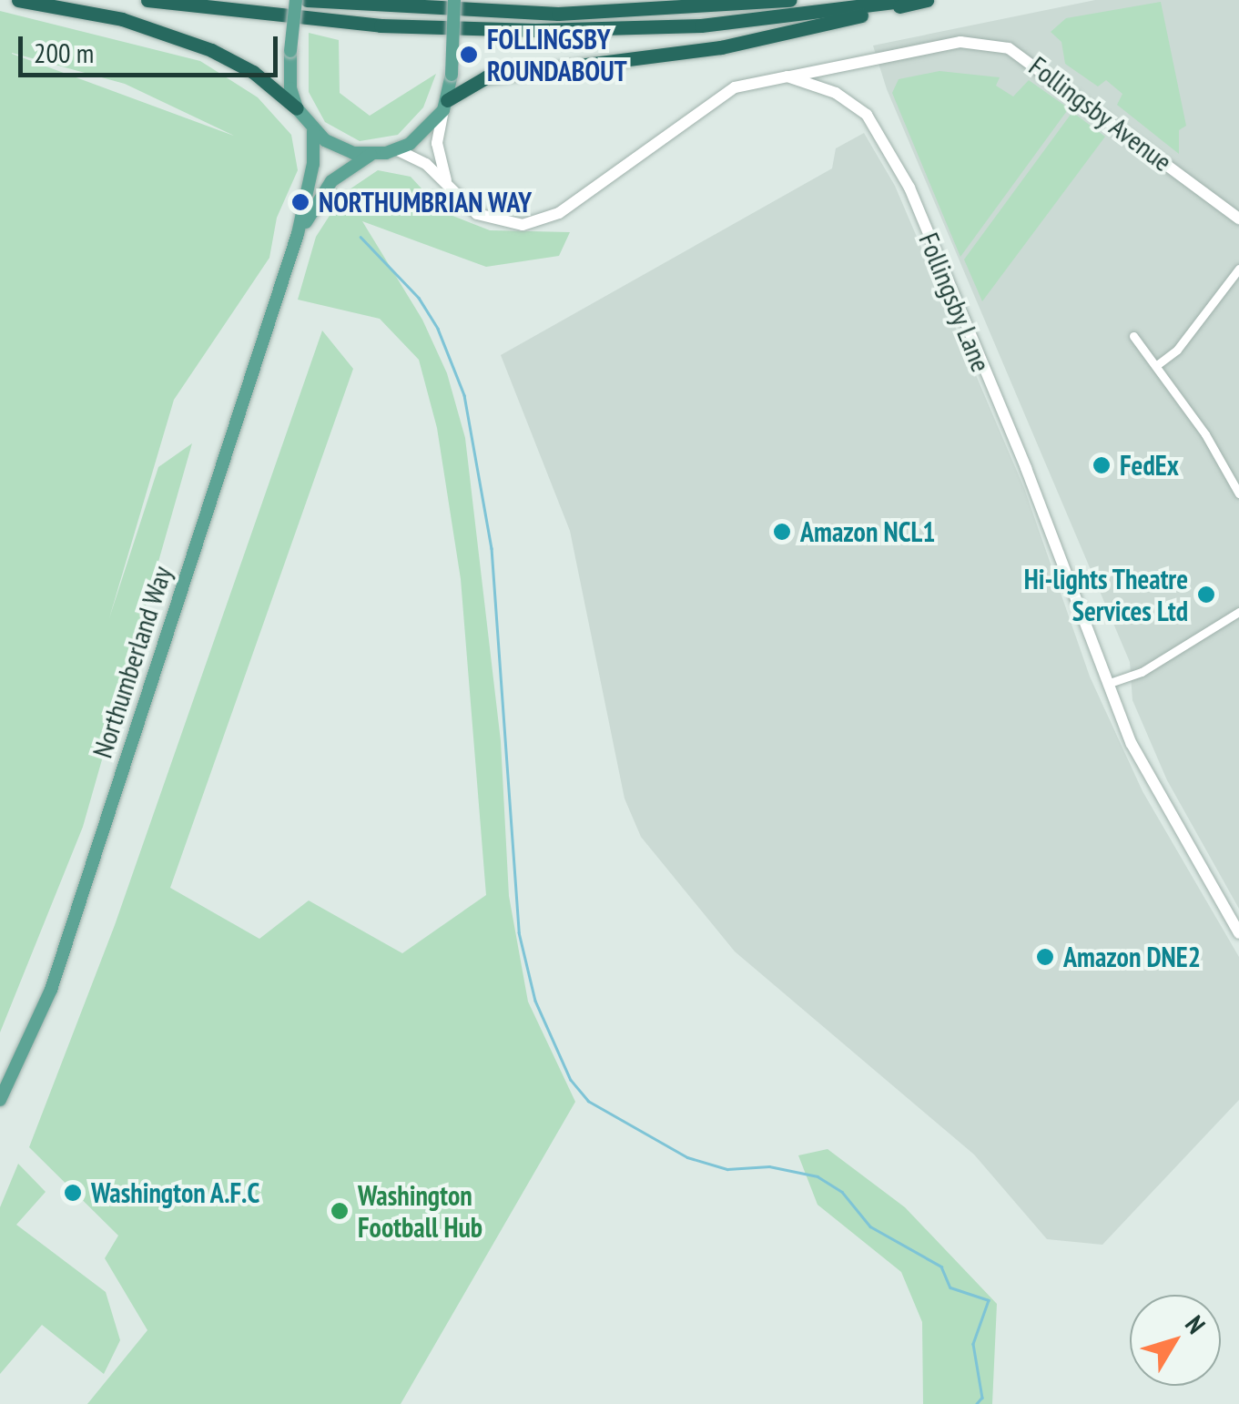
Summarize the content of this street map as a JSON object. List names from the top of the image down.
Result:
{
  "streets": {
    "main road": ["Northumberland Way"],
    "street": ["Follingsby Avenue", "Follingsby Lane"]
  },
  "crossings": [
    ["Follingsby Avenue", "Follingsby Lane"]
  ],
  "places": [
    "FOLLINGSBY ROUNDABOUT",
    "NORTHUMBRIAN WAY",
    "FedEx",
    "Amazon NCL1",
    "Hi-lights Theatre Services Ltd",
    "Amazon DNE2",
    "Washington A.F.C",
    "Washington Football Hub"
  ],
  "scale_bar": "200 m",
  "north": "top right"
}
